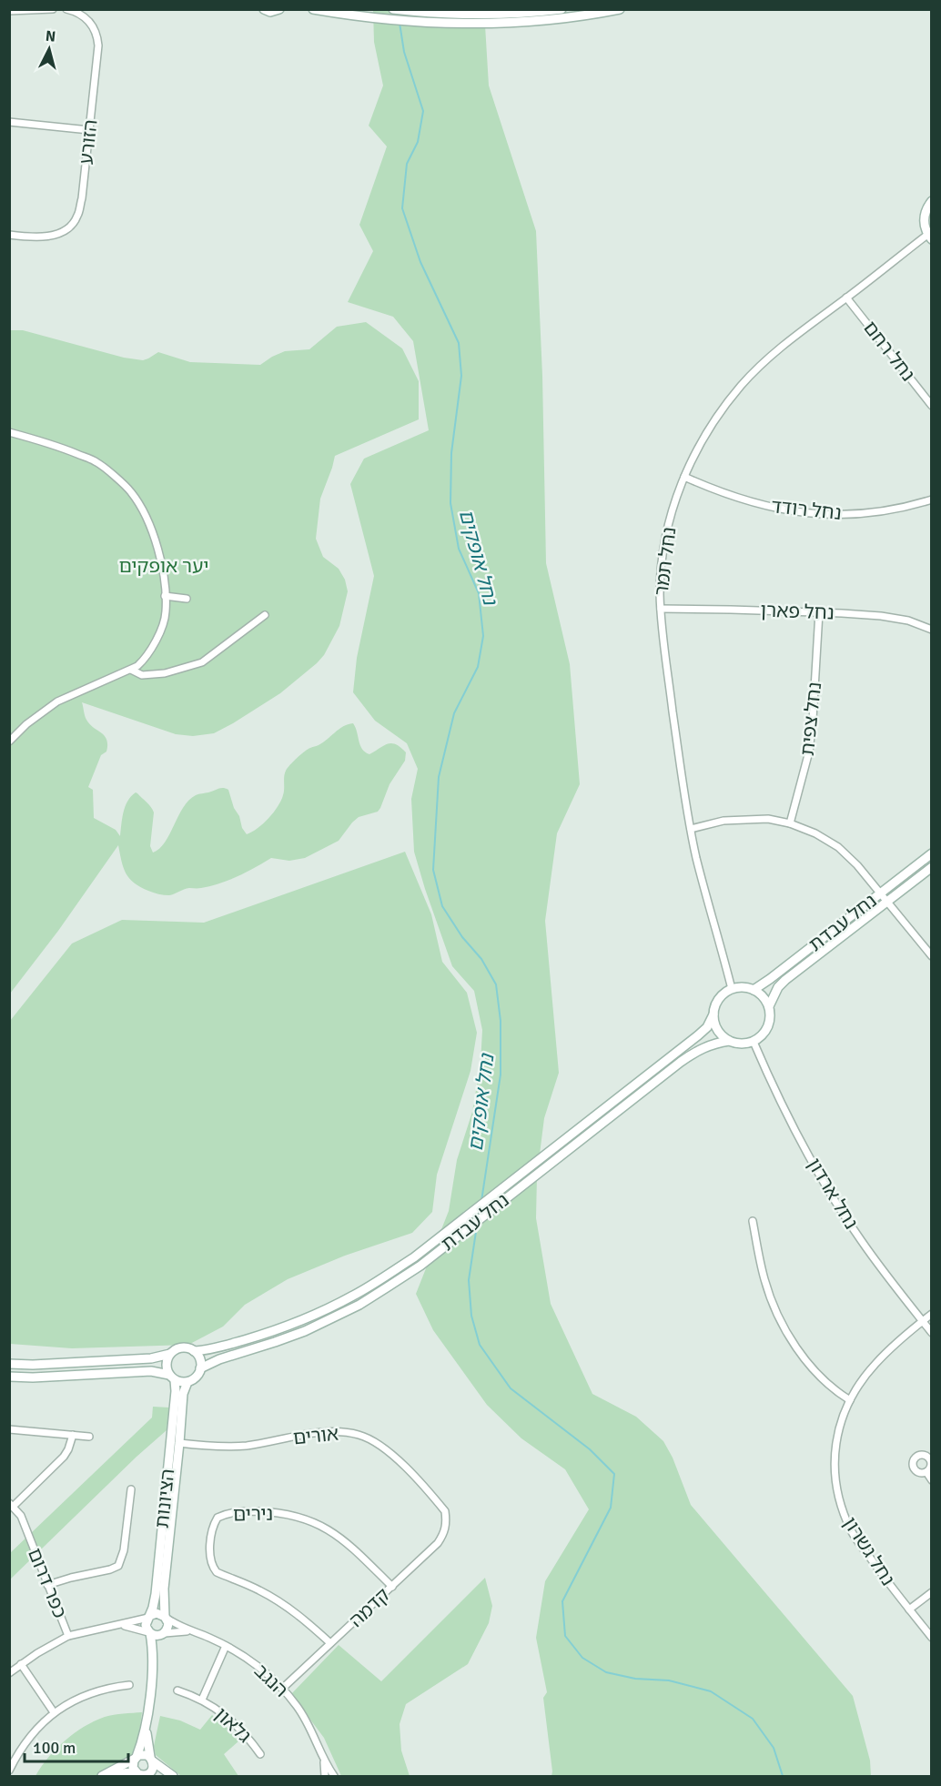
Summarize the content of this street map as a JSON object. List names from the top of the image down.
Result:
{
  "streets": {
    "street": [
      "הזורע",
      "נחל רחם",
      "נחל רודד",
      "נחל תמר",
      "נחל פארן",
      "נחל צפית",
      "נחל עבדת",
      "נחל ארדון",
      "אורים",
      "הציונות",
      "נירים",
      "נחל גשרון",
      "כפר דרום",
      "קדמה",
      "הנגב",
      "גלאון"
    ]
  },
  "crossings": [
    ["נחל רחם", "נחל תמר"],
    ["נחל רודד", "נחל תמר"],
    ["נחל תמר", "נחל פארן"],
    ["נחל תמר", "נחל עבדת"],
    ["נחל תמר", "נחל ארדון"],
    ["נחל פארן", "נחל צפית"],
    ["נחל עבדת", "נחל ארדון"],
    ["נחל עבדת", "הציונות"],
    ["נחל ארדון", "נחל גשרון"],
    ["אורים", "הציונות"],
    ["אורים", "קדמה"],
    ["הציונות", "הנגב"],
    ["נירים", "קדמה"],
    ["קדמה", "הנגב"],
    ["הנגב", "גלאון"]
  ],
  "water": ["נחל אופקים"],
  "parks": ["יער אופקים"],
  "scale_bar": "100 m",
  "north": "top"
}
